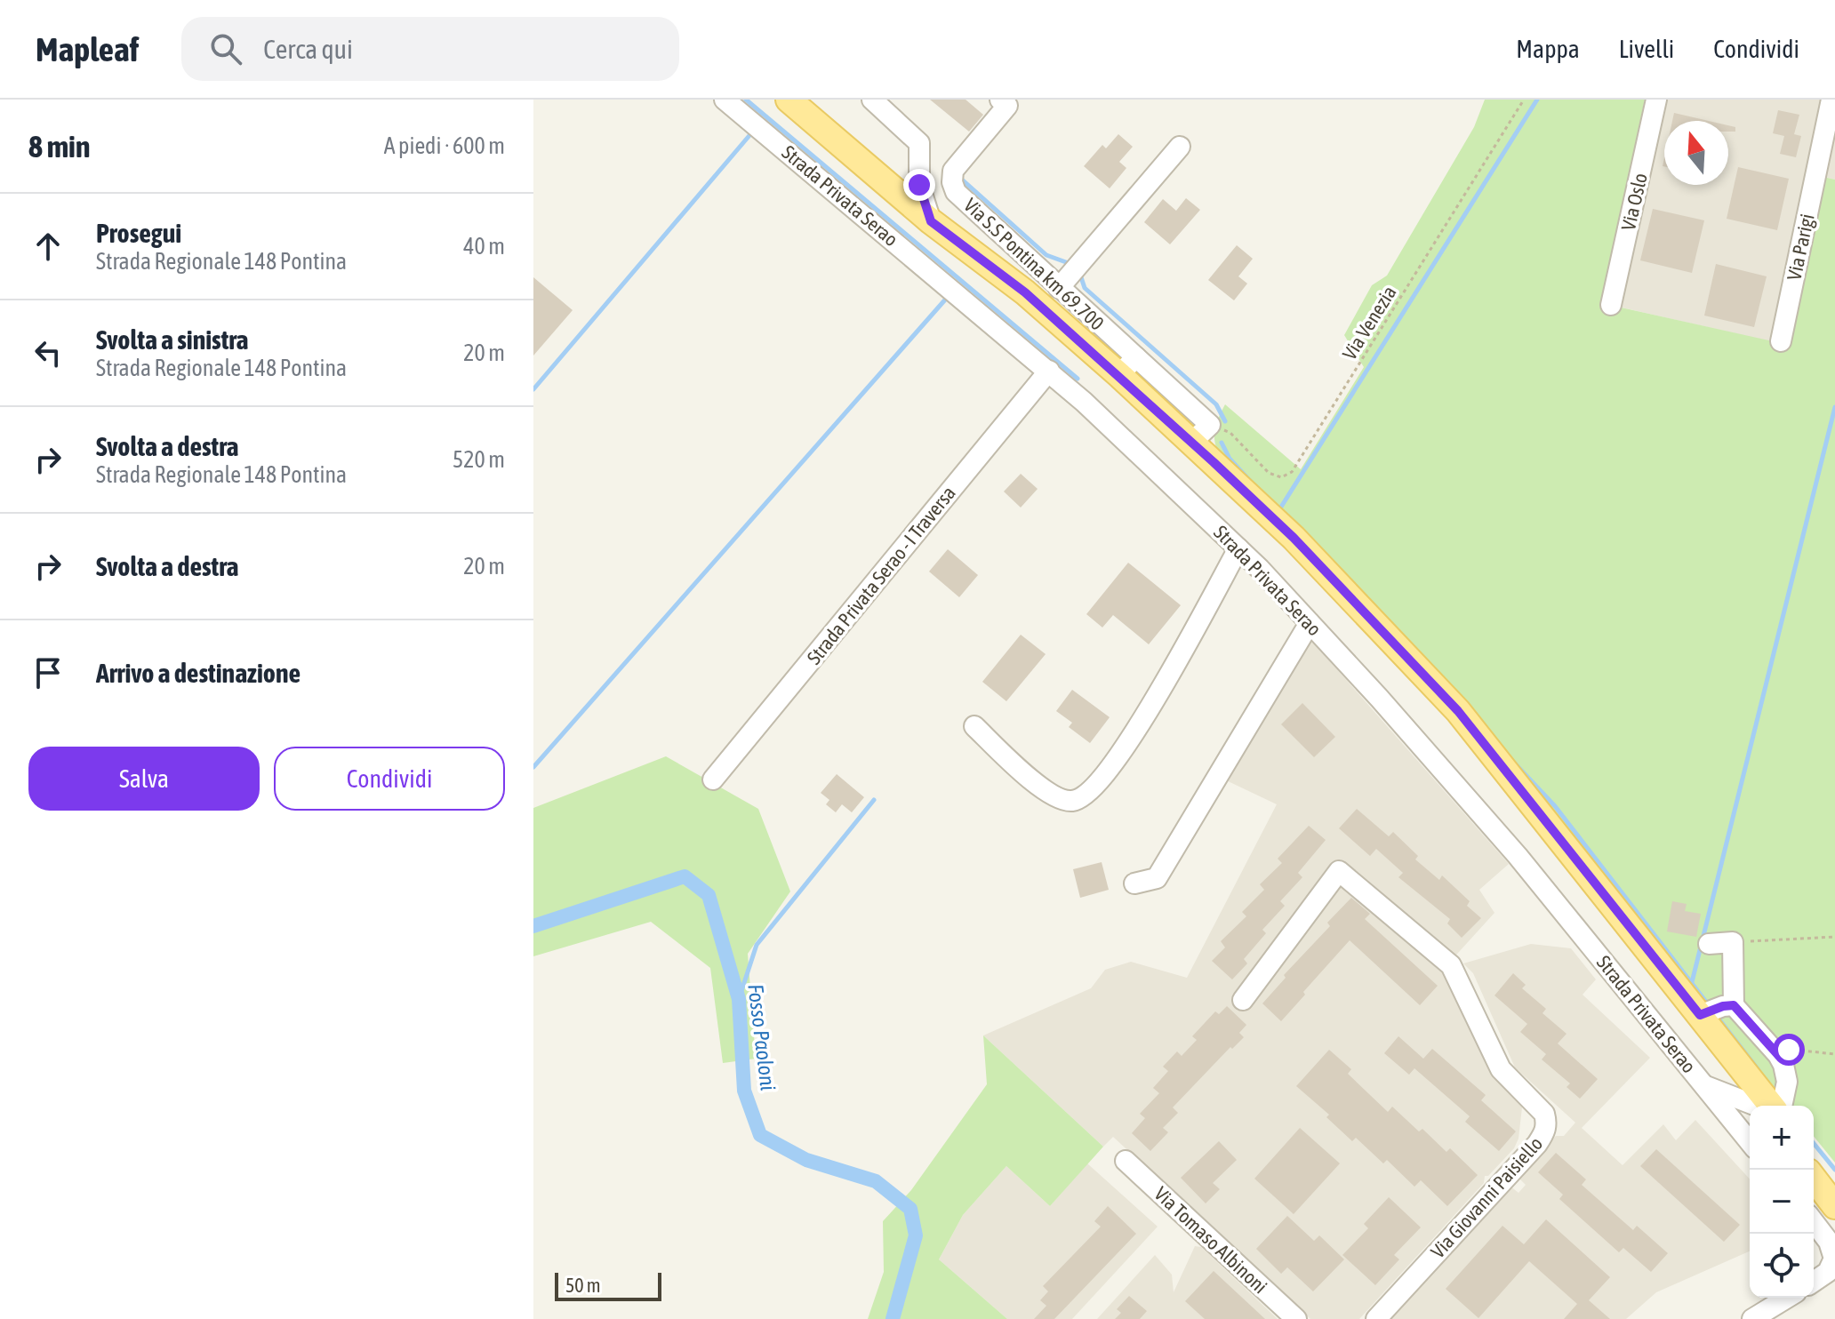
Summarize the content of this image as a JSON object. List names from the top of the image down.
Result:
{
  "streets": {
    "street": [
      "Strada Privata Serao",
      "Via Oslo",
      "Via Parigi",
      "Via S.S Pontina km 69.700",
      "Strada Privata Serao - I Traversa",
      "Via Giovanni Paisiello",
      "Via Tomaso Albinoni"
    ],
    "path": ["Via Venezia"]
  },
  "crossings": [
    ["Strada Privata Serao", "Strada Privata Serao - I Traversa"]
  ],
  "water": ["Fosso Paoloni"],
  "scale_bar": "50 m",
  "north": "top",
  "page": {
    "header": "Mapleaf",
    "search": "Cerca qui",
    "nav": ["Mappa", "Livelli", "Condividi"],
    "heading": ["8 min", "A piedi · 600 m"],
    "list": [
      ["Prosegui", "Strada Regionale 148 Pontina", "40 m"],
      ["Svolta a sinistra", "Strada Regionale 148 Pontina", "20 m"],
      ["Svolta a destra", "Strada Regionale 148 Pontina", "520 m"],
      ["Svolta a destra", "20 m"],
      "Arrivo a destinazione"
    ],
    "buttons": ["Salva", "Condividi"],
    "map_buttons": ["+", "−"],
    "scale": "50 m"
  }
}
